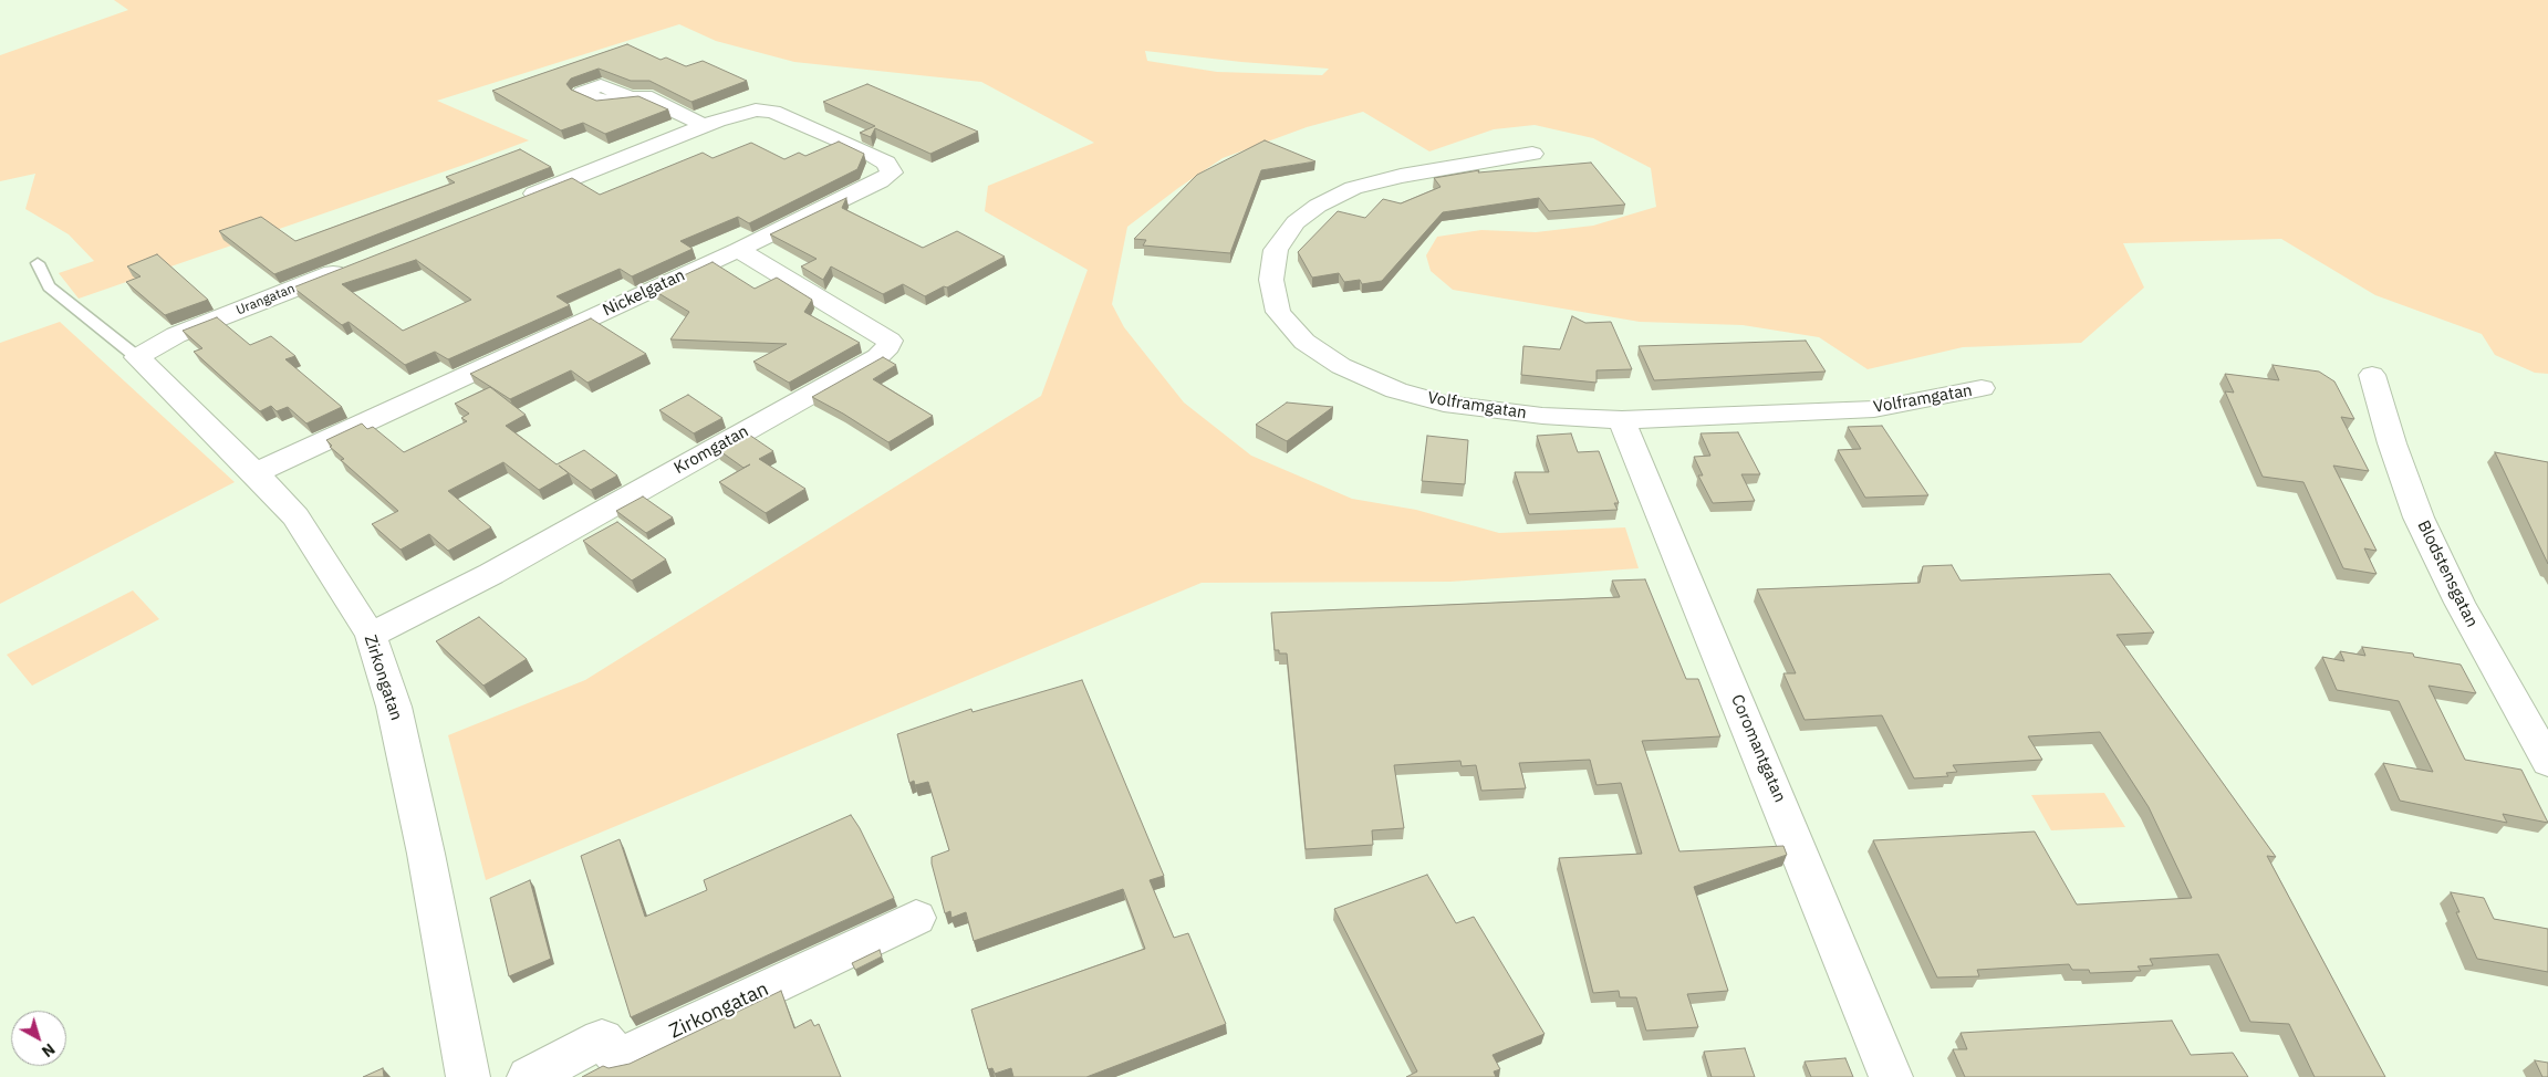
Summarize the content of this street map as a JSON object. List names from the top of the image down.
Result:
{
  "streets": {
    "street": [
      "Nickelgatan",
      "Urangatan",
      "Volframgatan",
      "Kromgatan",
      "Blodstensgatan",
      "Zirkongatan",
      "Coromantgatan"
    ]
  },
  "crossings": [
    ["Nickelgatan", "Kromgatan"],
    ["Nickelgatan", "Zirkongatan"],
    ["Urangatan", "Zirkongatan"],
    ["Volframgatan", "Coromantgatan"],
    ["Kromgatan", "Zirkongatan"]
  ],
  "north": "bottom right"
}
